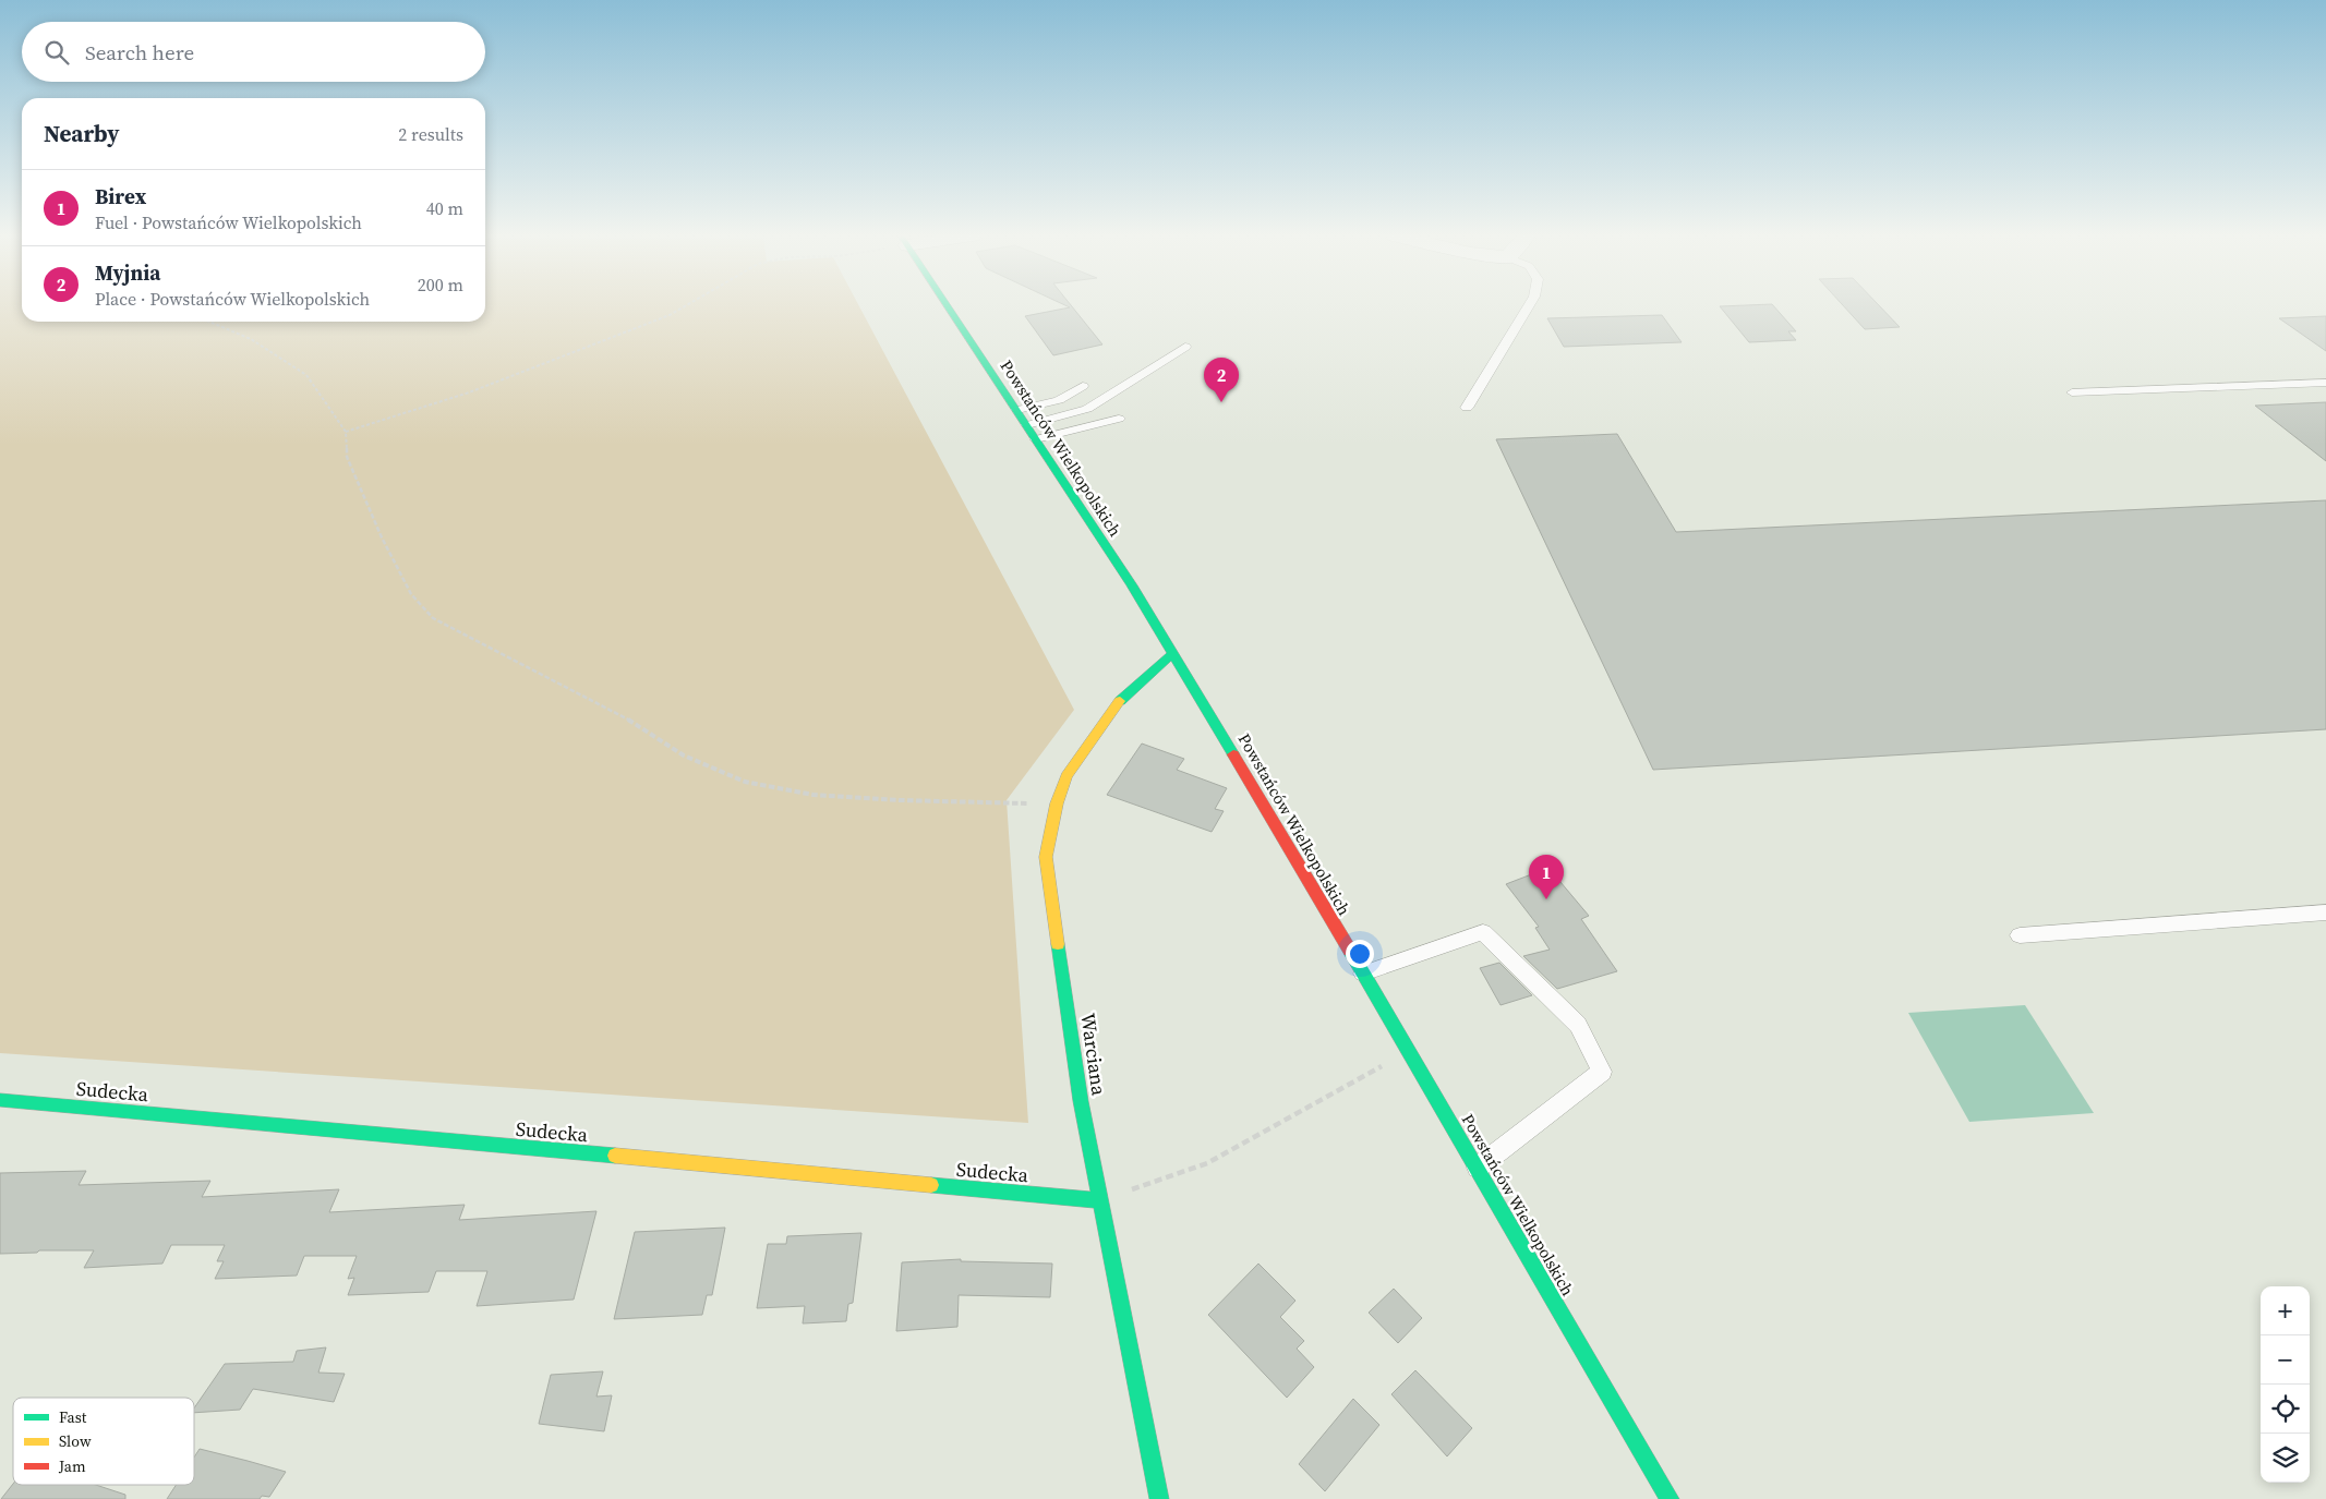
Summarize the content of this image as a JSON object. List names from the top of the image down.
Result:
{
  "streets": {
    "main road": ["Powstańców Wielkopolskich", "Warciana", "Sudecka"]
  },
  "crossings": [
    ["Powstańców Wielkopolskich", "Warciana"],
    ["Warciana", "Sudecka"]
  ],
  "legend": ["Fast", "Slow", "Jam"],
  "page": {
    "search": "Search here",
    "heading": ["Nearby", "2 results"],
    "list": [
      {
        "mark": "1",
        "name": "Birex",
        "note": "Fuel · Powstańców Wielkopolskich",
        "value": "40 m"
      },
      {
        "mark": "2",
        "name": "Myjnia",
        "note": "Place · Powstańców Wielkopolskich",
        "value": "200 m"
      }
    ],
    "pins": ["2", "1"],
    "map_buttons": ["+", "−"]
  }
}
